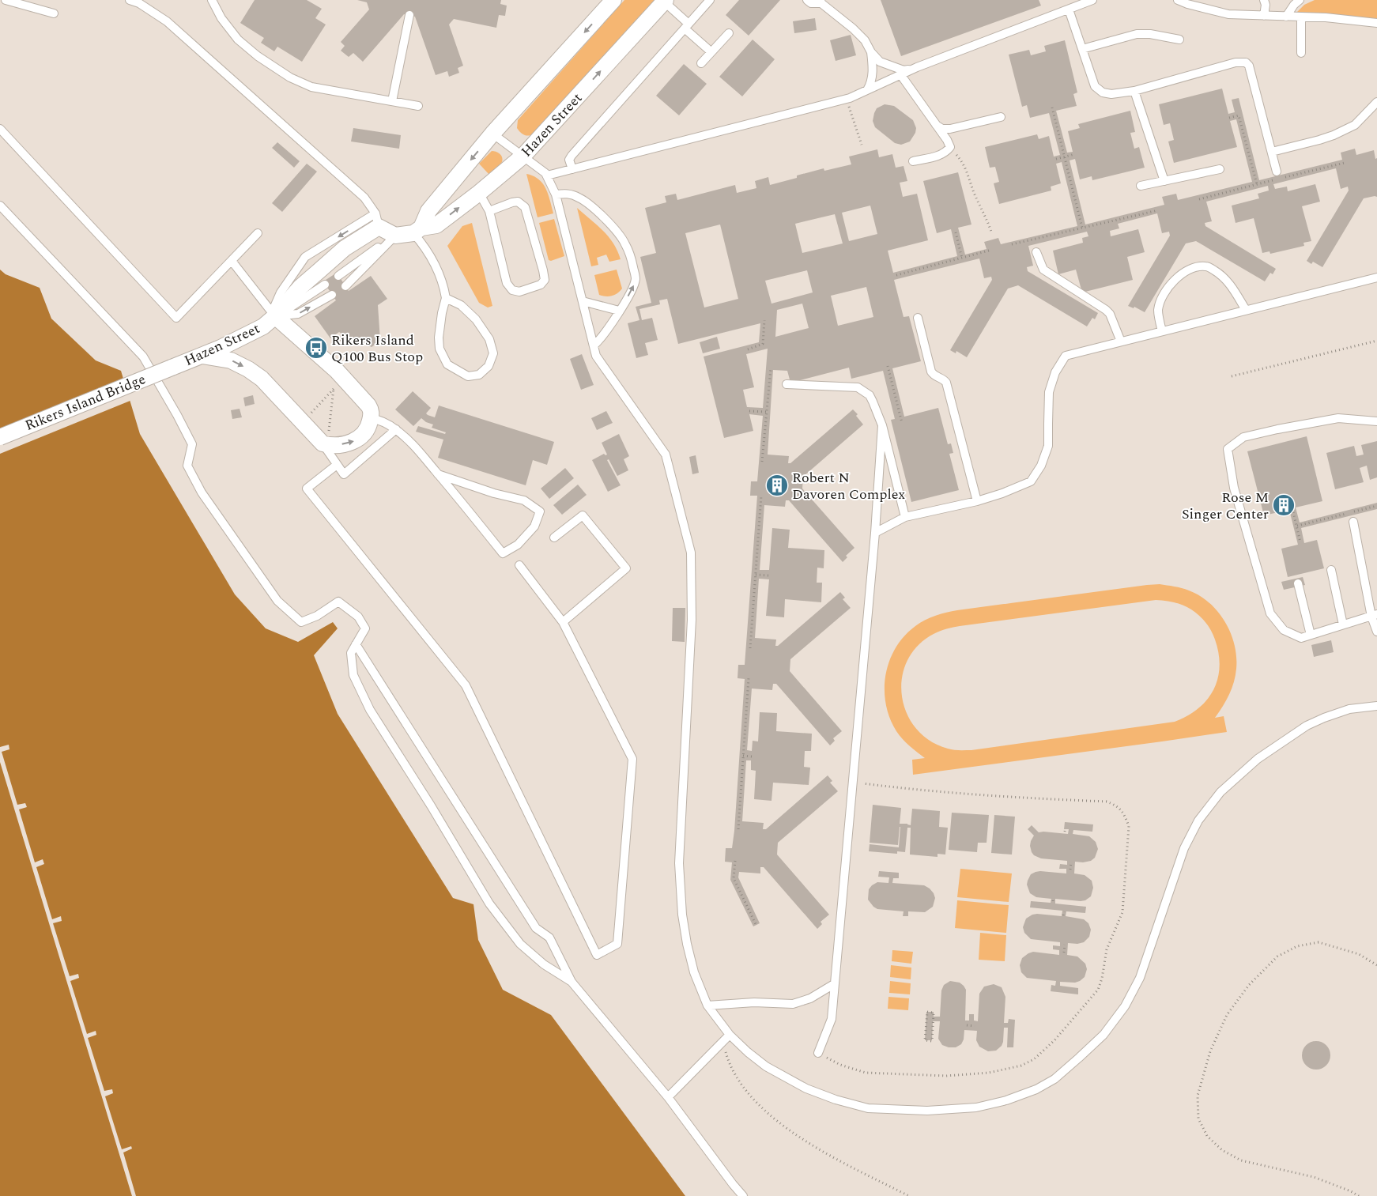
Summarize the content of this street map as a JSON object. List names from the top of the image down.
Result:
{
  "streets": {
    "street": ["Hazen Street", "Rikers Island Bridge"]
  },
  "crossings": [
    ["Hazen Street", "Rikers Island Bridge"]
  ],
  "places": {
    "bus stop": ["Rikers Island Q100 Bus Stop"],
    "building": ["Robert N Davoren Complex", "Rose M Singer Center"]
  }
}
